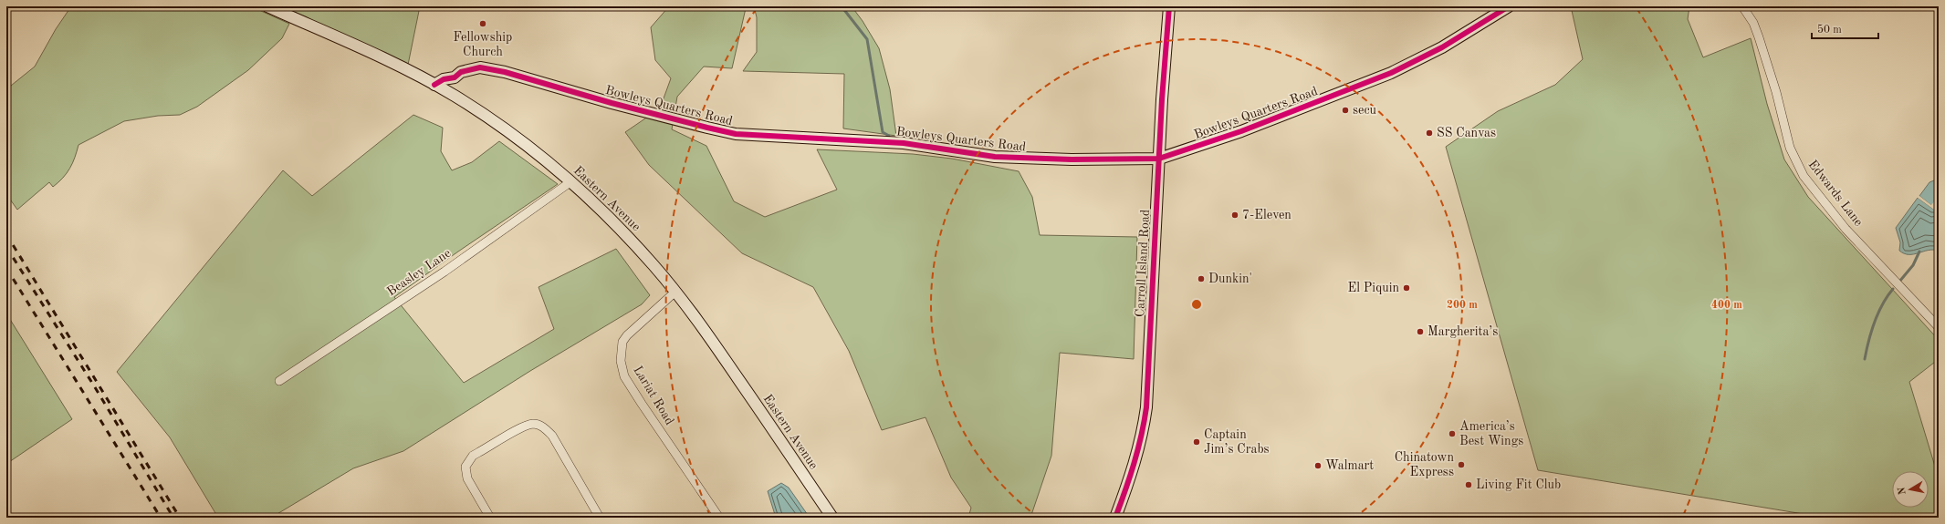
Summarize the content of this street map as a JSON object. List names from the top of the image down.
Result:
{
  "streets": {
    "street": [
      "Bowleys Quarters Road",
      "Edwards Lane",
      "Eastern Avenue",
      "Carroll Island Road",
      "Beasley Lane",
      "Lariat Road"
    ]
  },
  "crossings": [
    ["Bowleys Quarters Road", "Eastern Avenue"],
    ["Bowleys Quarters Road", "Carroll Island Road"],
    ["Eastern Avenue", "Beasley Lane"],
    ["Eastern Avenue", "Lariat Road"]
  ],
  "places": [
    "Fellowship Church",
    "secu",
    "SS Canvas",
    "7-Eleven",
    "Dunkin'",
    "El Piquin",
    "Margherita’s",
    "America’s Best Wings",
    "Captain Jim’s Crabs",
    "Chinatown Express",
    "Walmart",
    "Living Fit Club"
  ],
  "scale_bar": "50 m",
  "north": "left",
  "rings": ["200 m", "400 m"]
}
